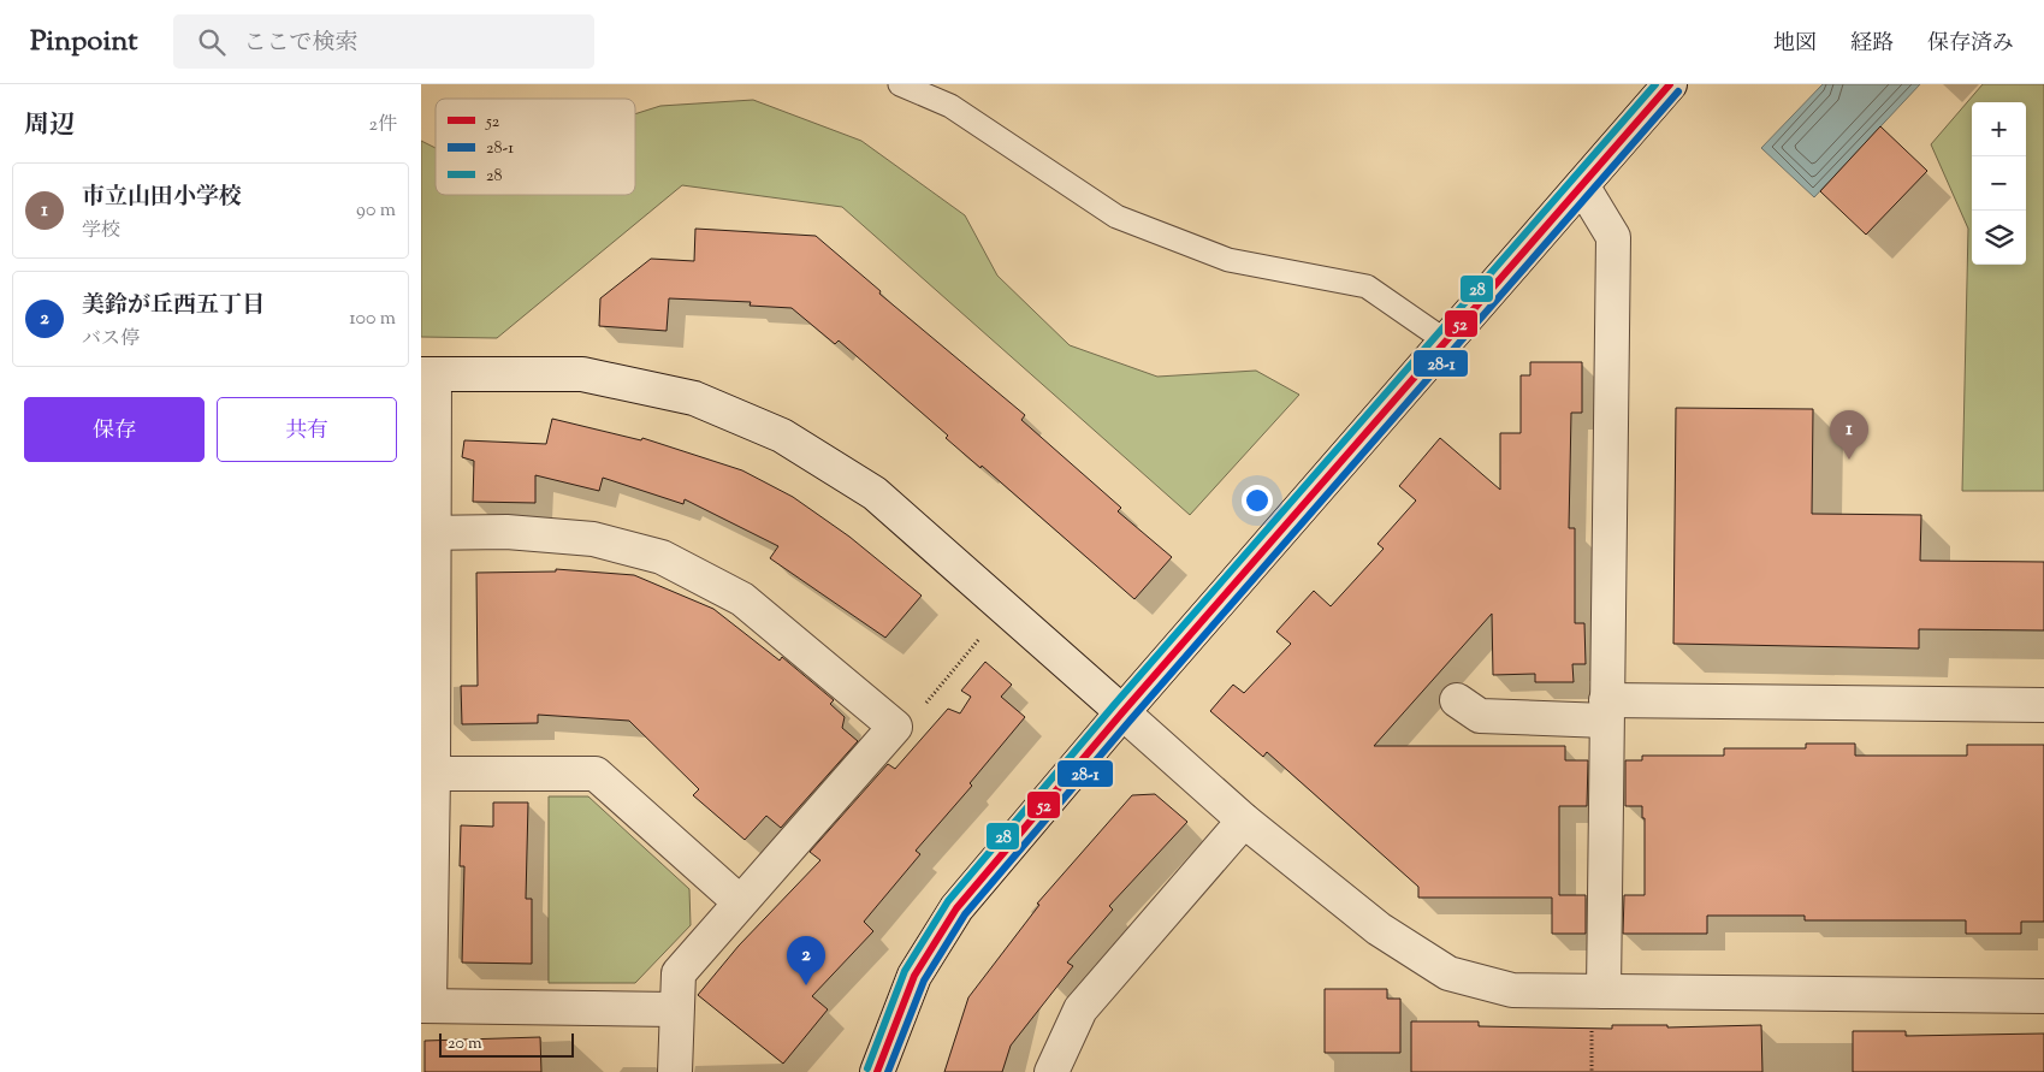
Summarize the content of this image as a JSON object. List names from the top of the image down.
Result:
{
  "lines": ["transit line 52", "transit line 28", "transit line 28-1"],
  "legend": ["52", "28-1", "28"],
  "scale_bar": "20 m",
  "page": {
    "header": "Pinpoint",
    "search": "ここで検索",
    "nav": ["地図", "経路", "保存済み"],
    "heading": ["周辺", "2件"],
    "map_buttons": ["+", "−"],
    "list": [
      {
        "mark": "1",
        "name": "市立山田小学校",
        "note": "学校",
        "value": "90 m"
      },
      {
        "mark": "2",
        "name": "美鈴が丘西五丁目",
        "note": "バス停",
        "value": "100 m"
      }
    ],
    "buttons": ["保存", "共有"],
    "pins": ["1", "2"],
    "scale": "20 m"
  }
}
